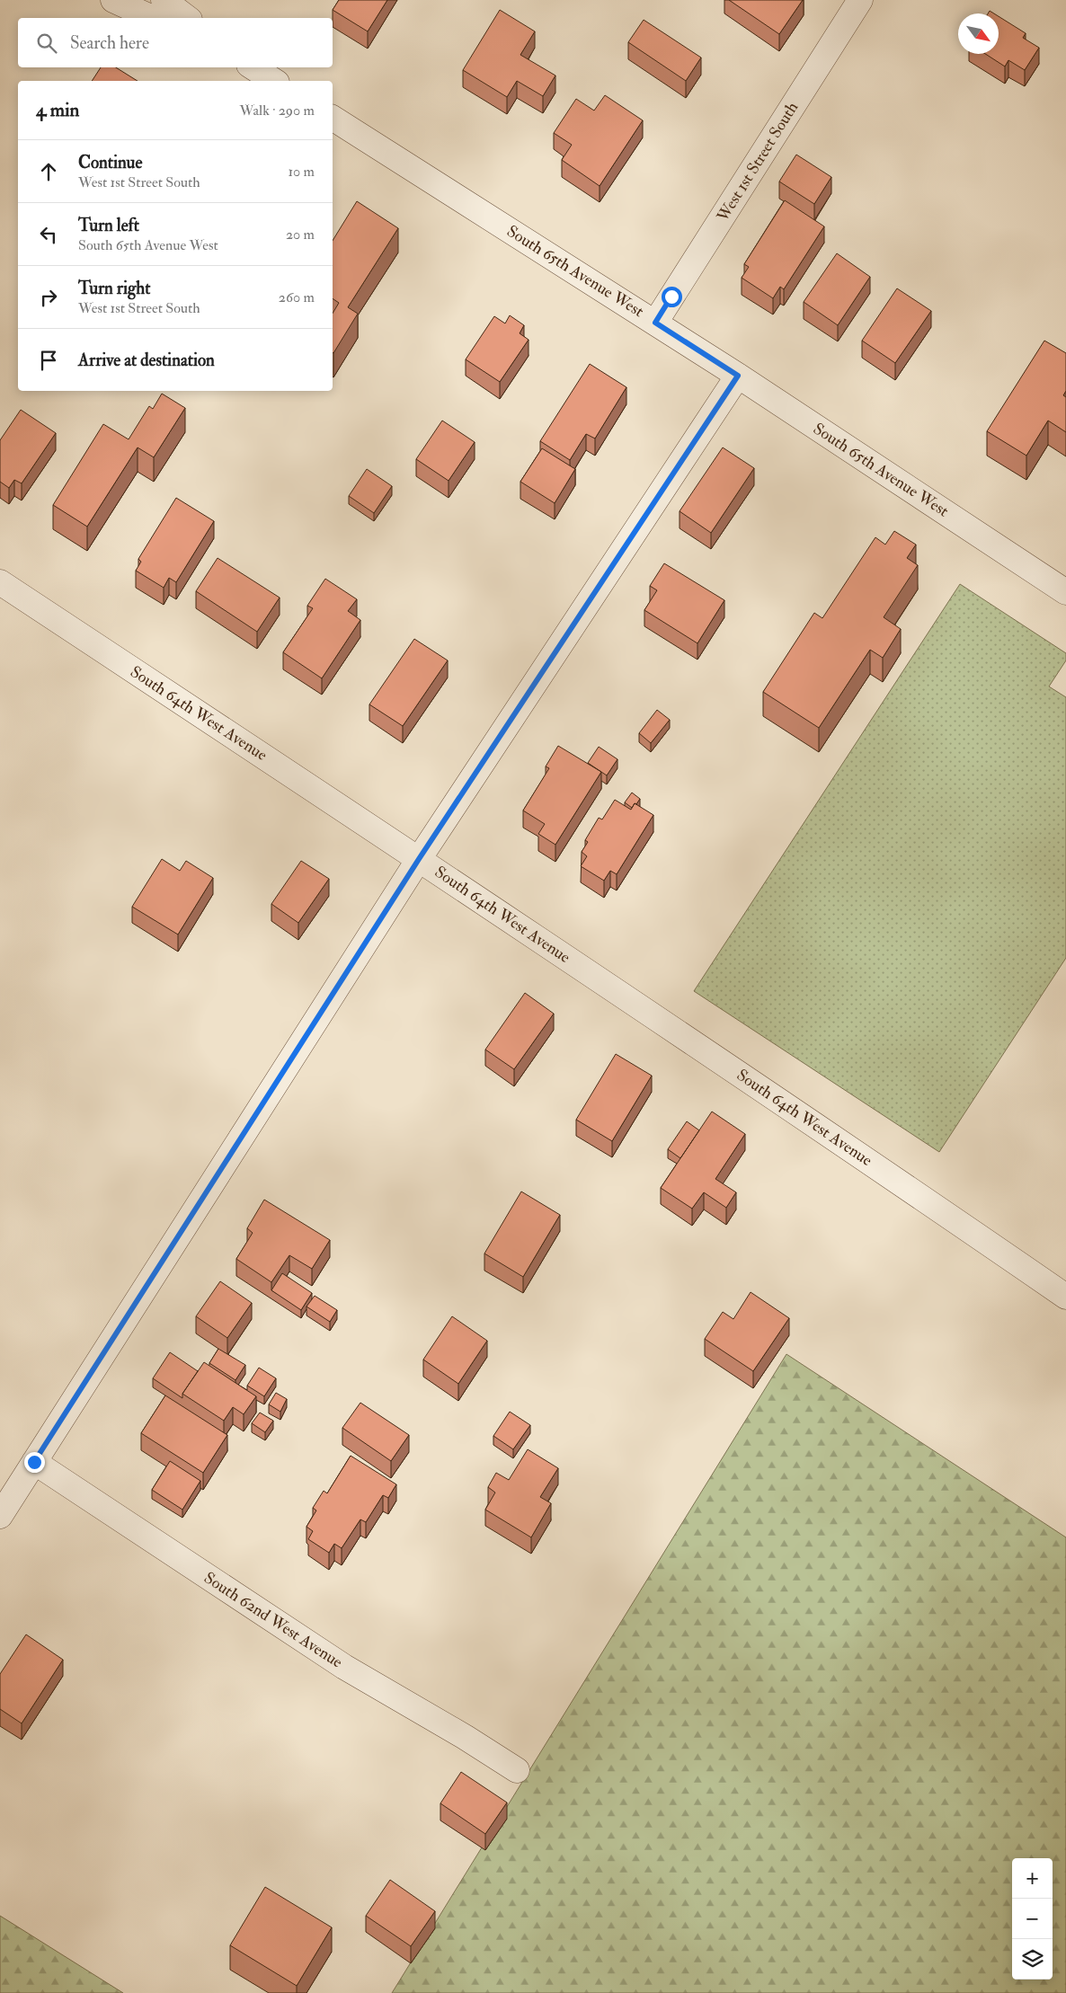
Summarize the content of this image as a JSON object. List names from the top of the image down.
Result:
{
  "streets": {
    "street": [
      "West 1st Street South",
      "South 65th Avenue West",
      "South 64th West Avenue",
      "South 62nd West Avenue"
    ]
  },
  "crossings": [
    ["West 1st Street South", "South 65th Avenue West"]
  ],
  "north": "bottom right",
  "page": {
    "search": "Search here",
    "heading": ["4 min", "Walk · 290 m"],
    "list": [
      ["Continue", "West 1st Street South", "10 m"],
      ["Turn left", "South 65th Avenue West", "20 m"],
      ["Turn right", "West 1st Street South", "260 m"],
      "Arrive at destination"
    ],
    "map_buttons": ["+", "−"]
  }
}
